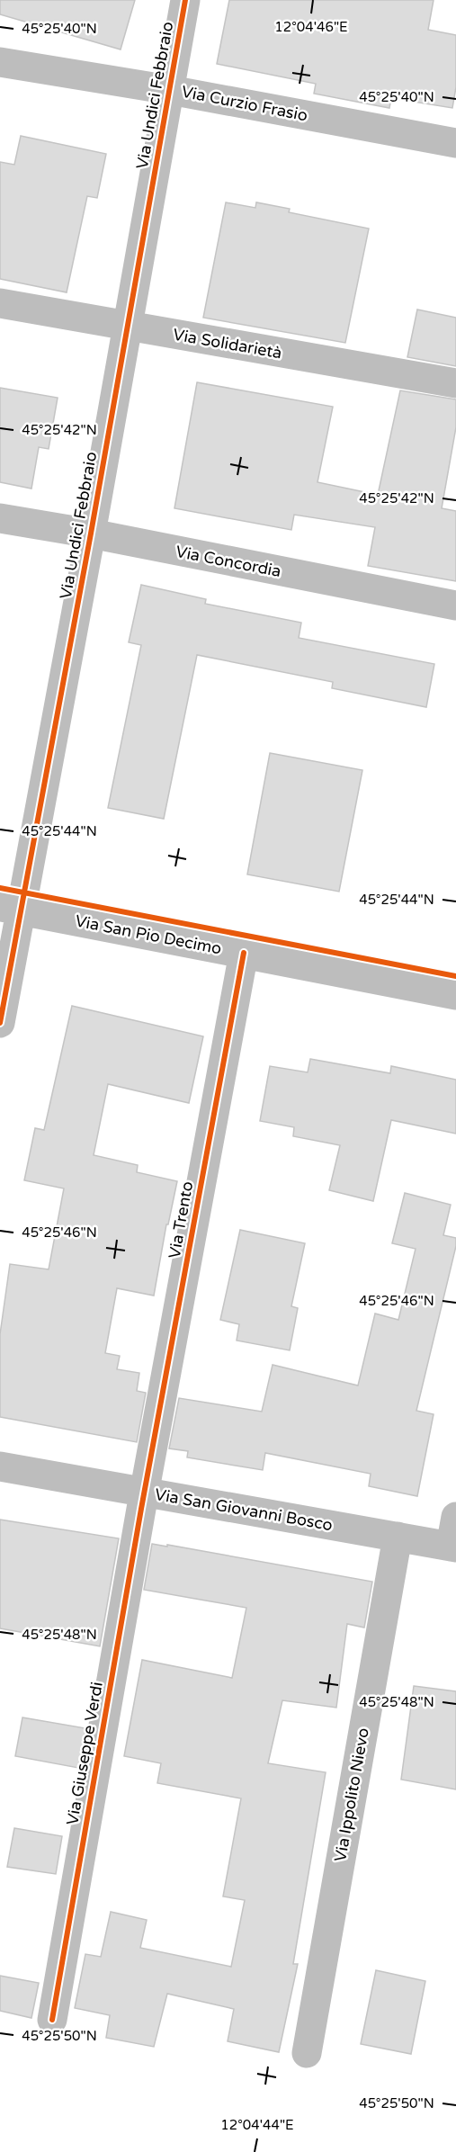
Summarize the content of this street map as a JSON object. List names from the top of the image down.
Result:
{
  "streets": {
    "street": [
      "Via Undici Febbraio",
      "Via Curzio Frasio",
      "Via Solidarietà",
      "Via Concordia",
      "Via San Pio Decimo",
      "Via Trento",
      "Via San Giovanni Bosco",
      "Via Giuseppe Verdi",
      "Via Ippolito Nievo"
    ]
  },
  "crossings": [
    ["Via Undici Febbraio", "Via Curzio Frasio"],
    ["Via Undici Febbraio", "Via Solidarietà"],
    ["Via Undici Febbraio", "Via Concordia"],
    ["Via Undici Febbraio", "Via San Pio Decimo"],
    ["Via San Pio Decimo", "Via Trento"],
    ["Via Trento", "Via San Giovanni Bosco"],
    ["Via Trento", "Via Giuseppe Verdi"],
    ["Via San Giovanni Bosco", "Via Giuseppe Verdi"],
    ["Via San Giovanni Bosco", "Via Ippolito Nievo"]
  ],
  "coordinates": [
    "12°04'46\"E",
    "45°25'40\"N",
    "45°25'42\"N",
    "45°25'44\"N",
    "45°25'46\"N",
    "45°25'48\"N",
    "45°25'50\"N",
    "12°04'44\"E"
  ]
}
